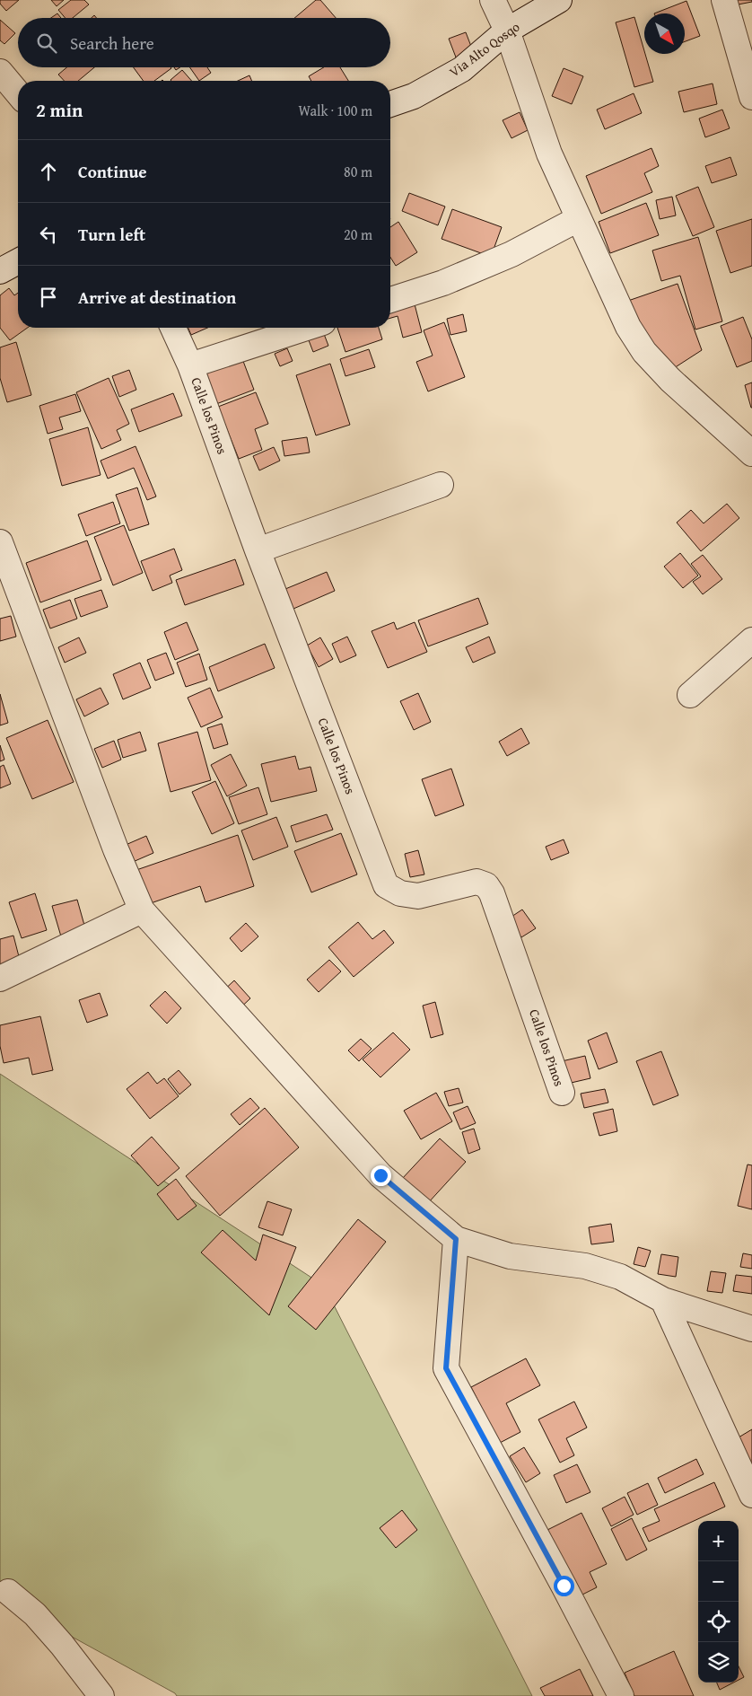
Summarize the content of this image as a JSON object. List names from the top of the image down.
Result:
{
  "streets": {
    "street": ["Via Alto Qosqo", "Calle los Pinos"]
  },
  "north": "bottom right",
  "page": {
    "search": "Search here",
    "heading": ["2 min", "Walk · 100 m"],
    "list": [
      ["Continue", "80 m"],
      ["Turn left", "20 m"],
      "Arrive at destination"
    ],
    "map_buttons": ["+", "−"]
  }
}
